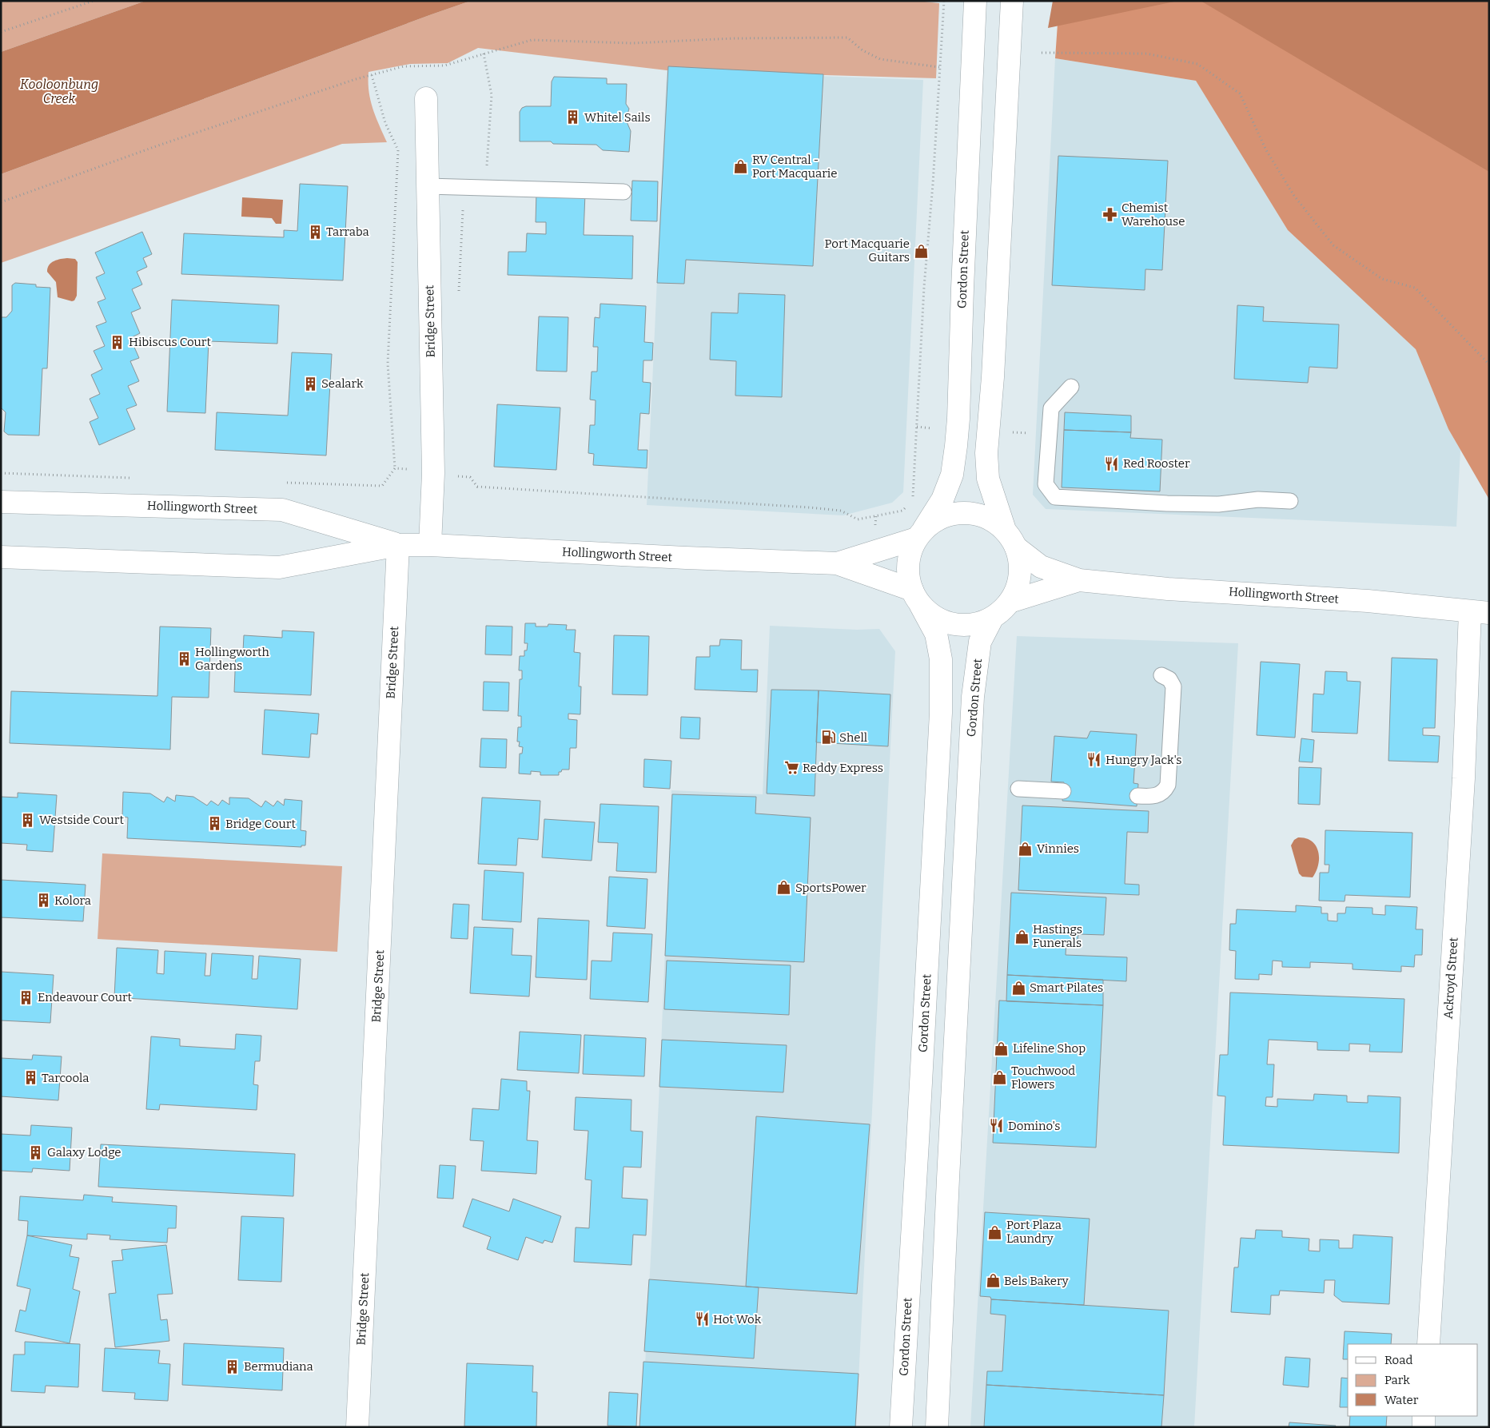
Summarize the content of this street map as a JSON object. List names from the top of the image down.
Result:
{
  "streets": {
    "street": [
      "Gordon Street",
      "Bridge Street",
      "Hollingworth Street",
      "Ackroyd Street"
    ]
  },
  "crossings": [
    ["Gordon Street", "Hollingworth Street"],
    ["Bridge Street", "Hollingworth Street"],
    ["Hollingworth Street", "Ackroyd Street"]
  ],
  "water": ["Kooloonbung Creek"],
  "places": {
    "building": [
      "Whitel Sails",
      "Tarraba",
      "Hibiscus Court",
      "Sealark",
      "Hollingworth Gardens",
      "Westside Court",
      "Bridge Court",
      "Kolora",
      "Endeavour Court",
      "Tarcoola",
      "Galaxy Lodge",
      "Bermudiana"
    ],
    "shop": [
      "RV Central - Port Macquarie",
      "Port Macquarie Guitars",
      "Vinnies",
      "SportsPower",
      "Hastings Funerals",
      "Smart Pilates",
      "Lifeline Shop",
      "Touchwood Flowers",
      "Port Plaza Laundry",
      "Bels Bakery"
    ],
    "pharmacy": ["Chemist Warehouse"],
    "restaurant": [
      "Red Rooster",
      "Hungry Jack's",
      "Domino's",
      "Hot Wok"
    ],
    "fuel station": ["Shell"],
    "supermarket": ["Reddy Express"]
  },
  "legend": ["Road", "Park", "Water"]
}
